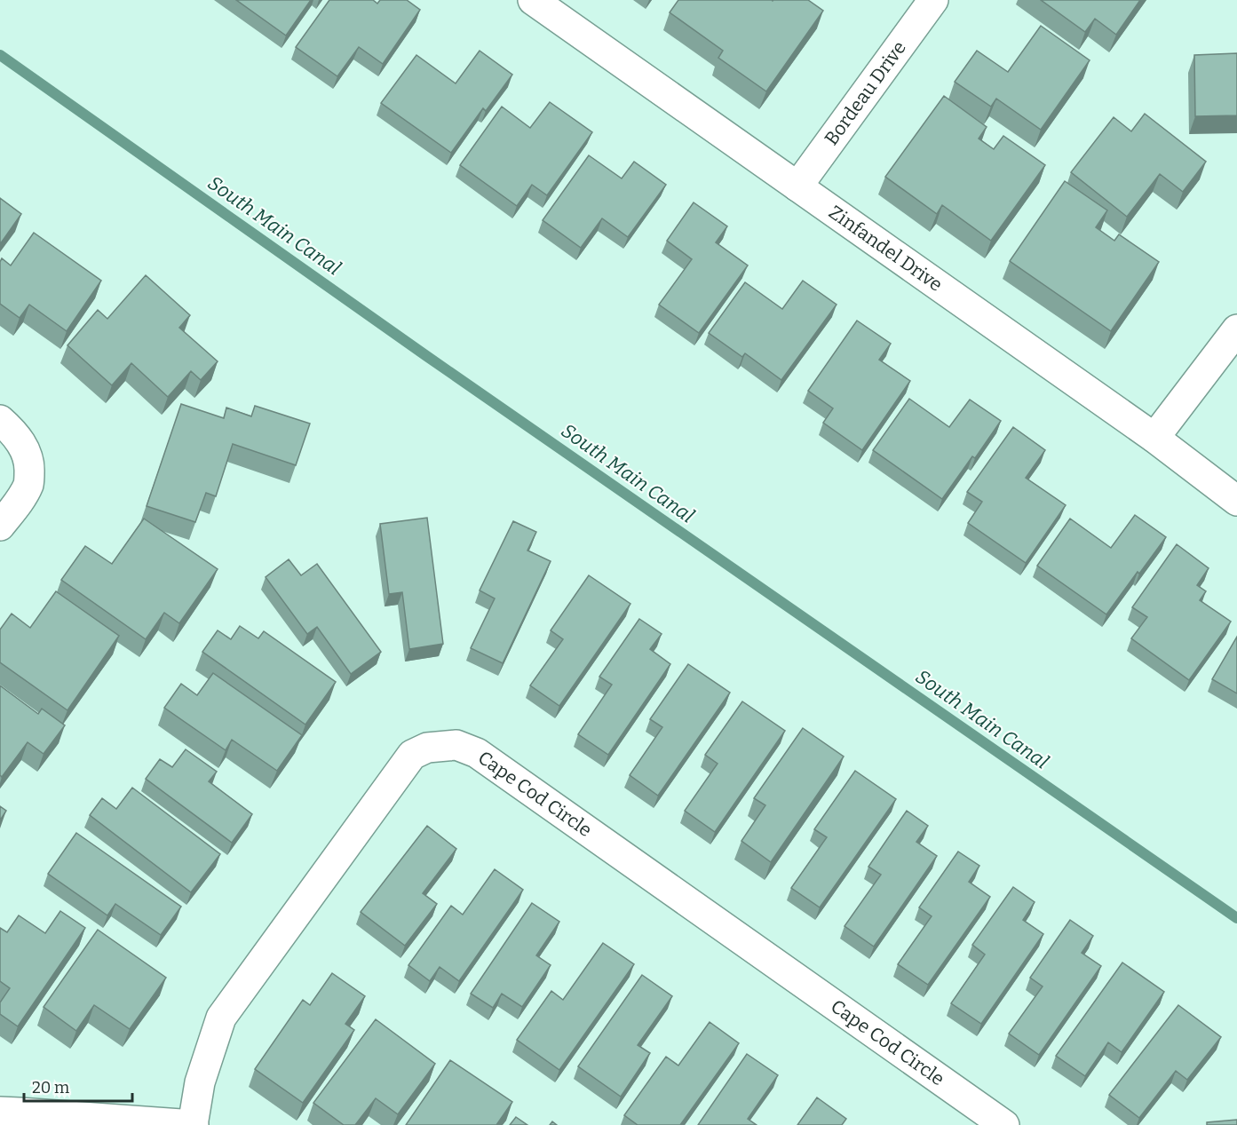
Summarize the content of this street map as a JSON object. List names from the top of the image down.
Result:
{
  "streets": {
    "street": ["Bordeau Drive", "Zinfandel Drive", "Cape Cod Circle"]
  },
  "crossings": [
    ["Bordeau Drive", "Zinfandel Drive"]
  ],
  "water": ["South Main Canal"],
  "scale_bar": "20 m"
}
